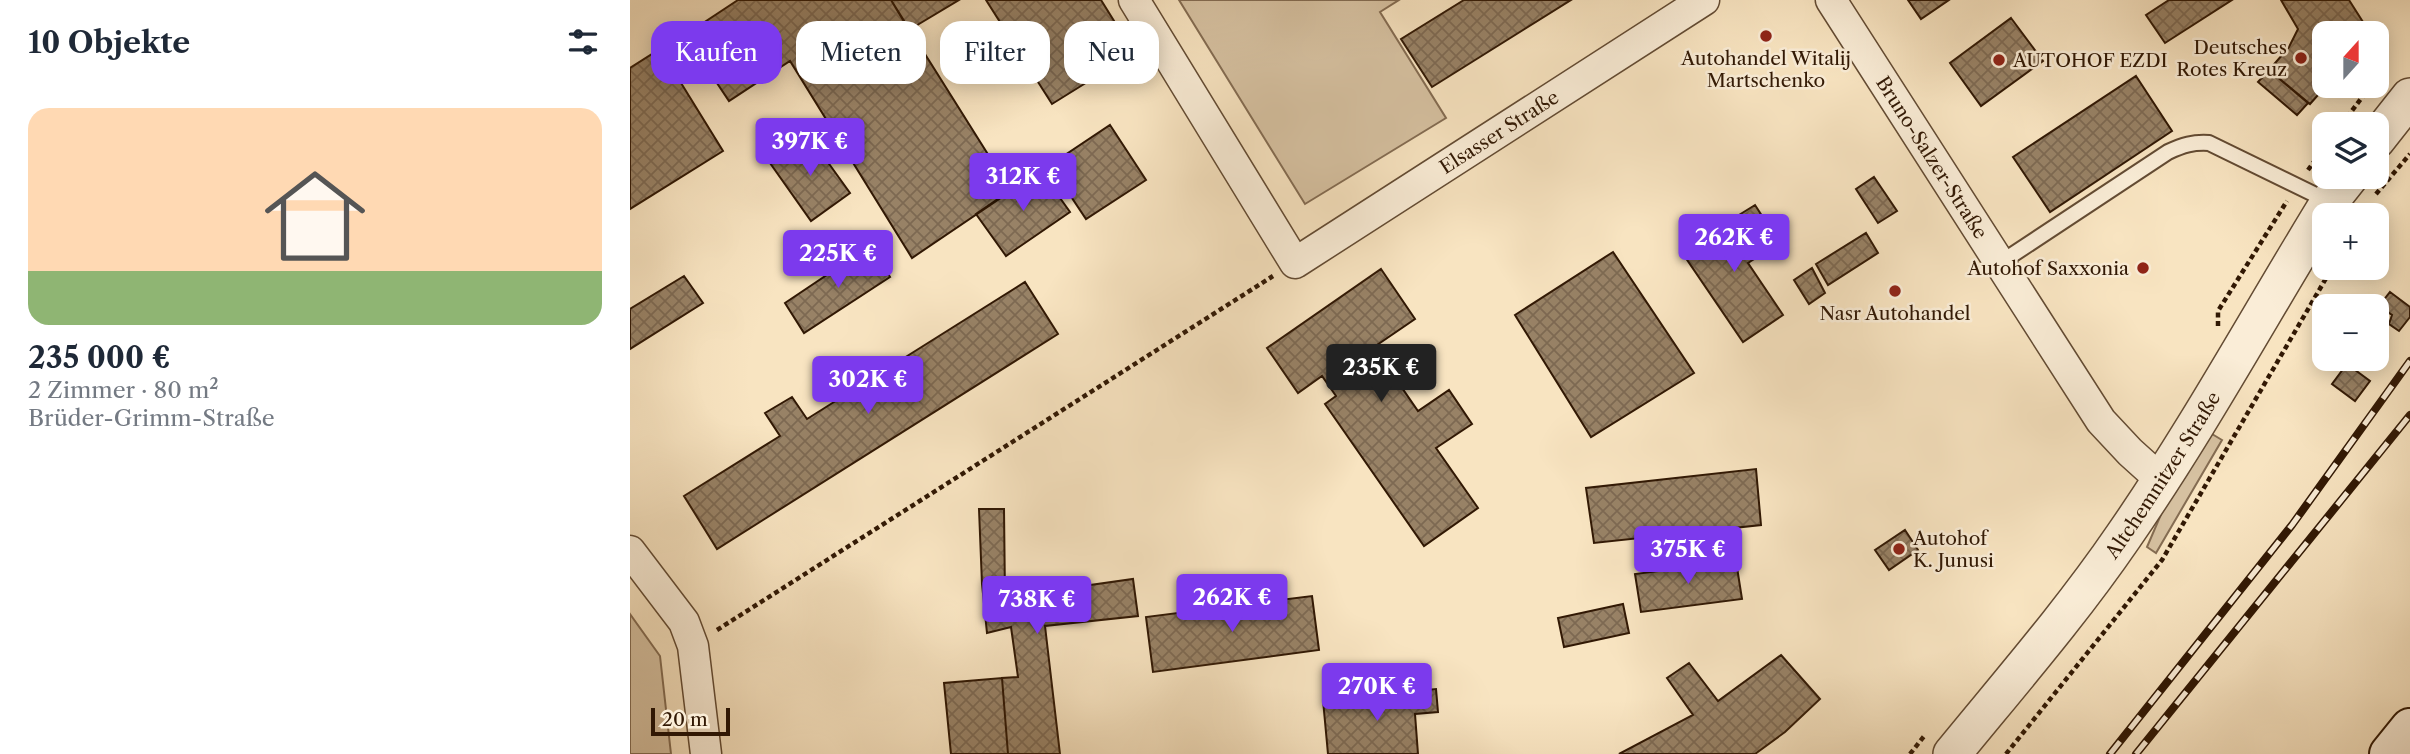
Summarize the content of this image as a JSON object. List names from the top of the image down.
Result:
{
  "streets": {
    "street": ["Elsasser Straße", "Bruno-Salzer-Straße", "Altchemnitzer Straße"]
  },
  "crossings": [
    ["Bruno-Salzer-Straße", "Altchemnitzer Straße"]
  ],
  "places": [
    "Autohandel Witalij Martschenko",
    "Deutsches Rotes Kreuz",
    "AUTOHOF EZDI",
    "Autohof Saxxonia",
    "Nasr Autohandel",
    "Autohof K. Junusi"
  ],
  "scale_bar": "20 m",
  "north": "top",
  "page": {
    "heading": "10 Objekte",
    "map_buttons": ["+", "−"],
    "chip": [
      "Kaufen",
      "Mieten",
      "Filter",
      "Neu"
    ],
    "list": [
      {
        "name": "235 000 €",
        "note": "2 Zimmer · 80 m² · Brüder-Grimm-Straße"
      }
    ],
    "price": [
      "397K €",
      "312K €",
      "262K €",
      "225K €",
      "235K €",
      "302K €",
      "375K €",
      "262K €",
      "738K €",
      "270K €"
    ],
    "scale": "20 m"
  }
}
